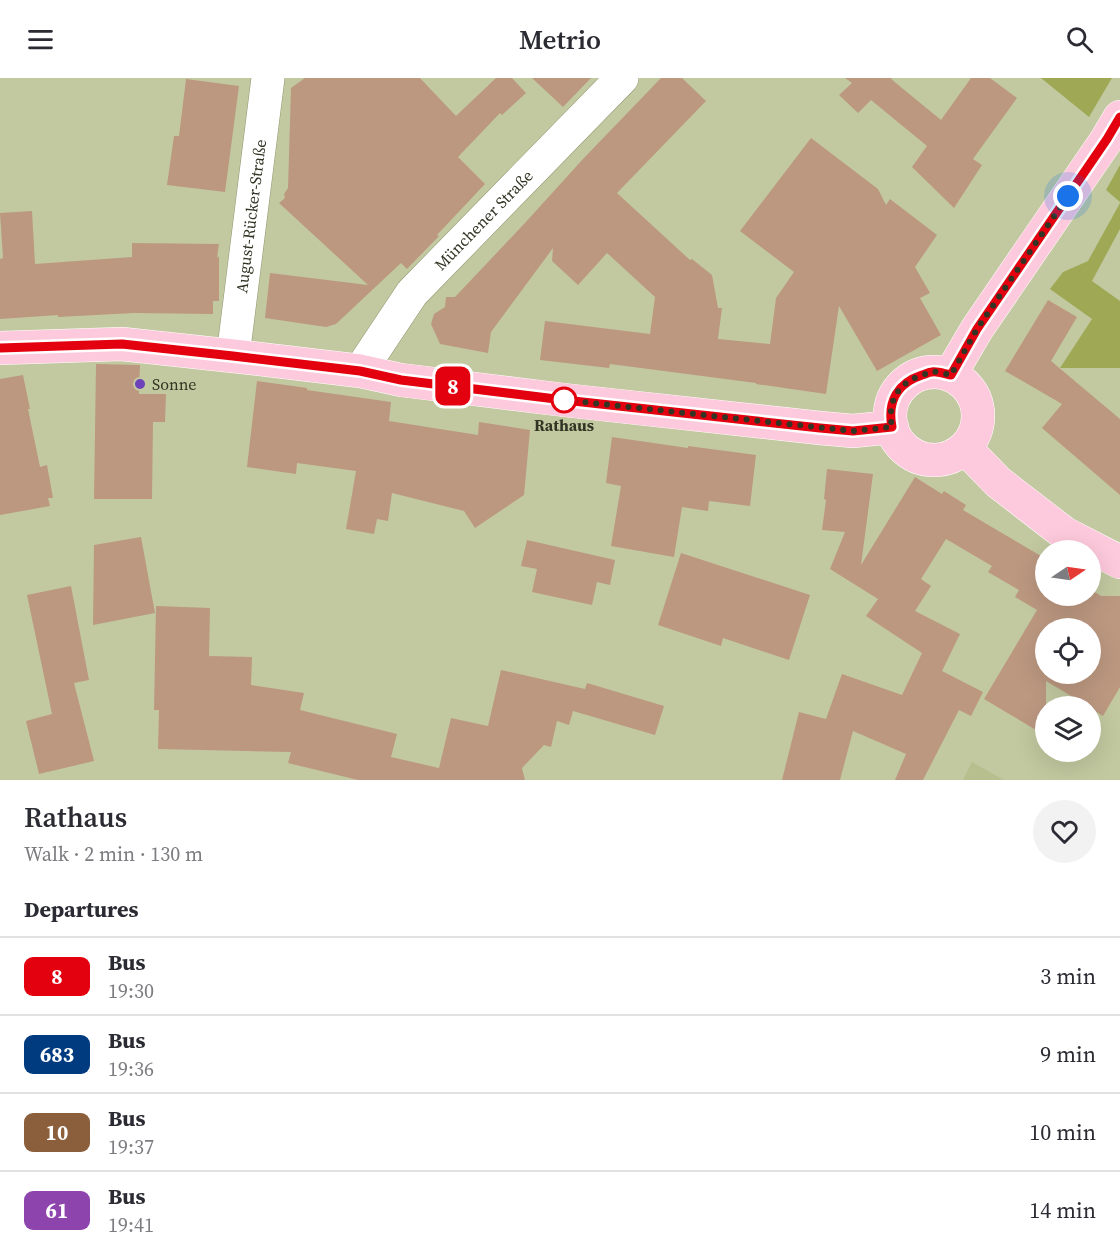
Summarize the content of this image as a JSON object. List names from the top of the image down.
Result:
{
  "streets": {
    "street": ["August-Rücker-Straße", "Münchener Straße"]
  },
  "places": ["Sonne", "Rathaus"],
  "lines": ["bus line 8"],
  "north": "right",
  "page": {
    "header": "Metrio",
    "on_map": "8",
    "heading": [
      ["Rathaus", "Walk · 2 min · 130 m"],
      "Departures"
    ],
    "list": [
      {
        "mark": "8",
        "name": "Bus",
        "note": "19:30",
        "value": "3 min"
      },
      {
        "mark": "683",
        "name": "Bus",
        "note": "19:36",
        "value": "9 min"
      },
      {
        "mark": "10",
        "name": "Bus",
        "note": "19:37",
        "value": "10 min"
      },
      {
        "mark": "61",
        "name": "Bus",
        "note": "19:41",
        "value": "14 min"
      }
    ]
  }
}
